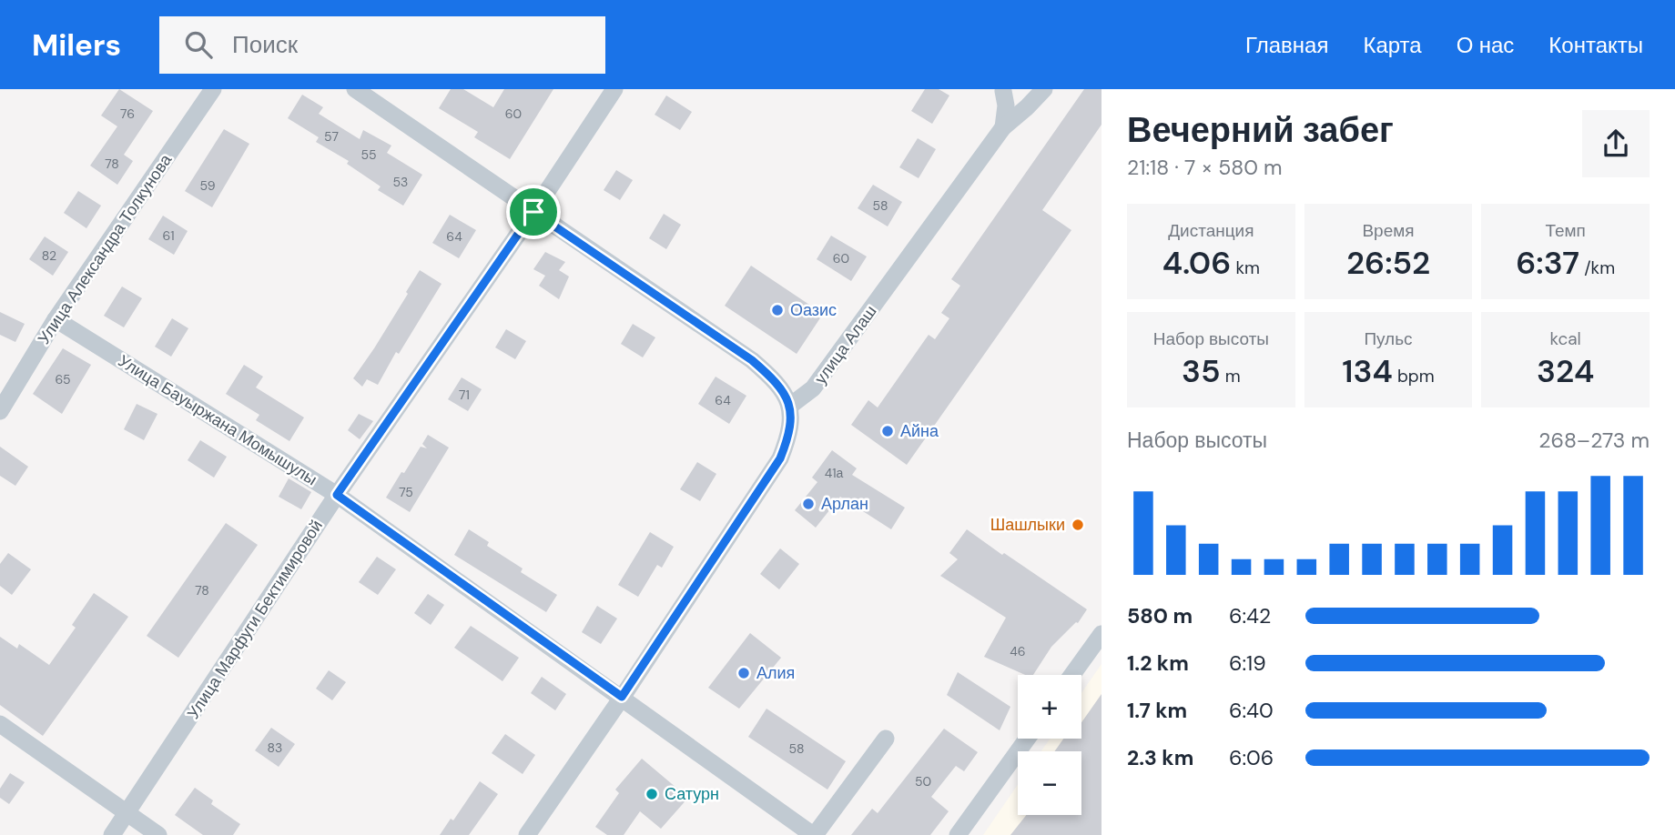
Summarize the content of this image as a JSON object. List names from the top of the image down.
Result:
{
  "streets": {
    "street": [
      "Улица Александра Толкунова",
      "улица Алаш",
      "Улица Бауыржана Момышулы",
      "Улица Марфуги Бектимировой"
    ]
  },
  "crossings": [
    ["Улица Александра Толкунова", "Улица Бауыржана Момышулы"],
    ["Улица Бауыржана Момышулы", "Улица Марфуги Бектимировой"]
  ],
  "places": [
    "Оазис",
    "Айна",
    "Арлан",
    "Шашлыки",
    "Алия",
    "Сатурн"
  ],
  "house_numbers": [
    "76",
    "60",
    "57",
    "55",
    "78",
    "53",
    "59",
    "58",
    "61",
    "64",
    "82",
    "60",
    "65",
    "71",
    "64",
    "41а",
    "75",
    "78",
    "46",
    "83",
    "58",
    "50"
  ],
  "page": {
    "header": "Milers",
    "search": "Поиск",
    "nav": [
      "Главная",
      "Карта",
      "О нас",
      "Контакты"
    ],
    "heading": ["Вечерний забег", "21:18 · 7 × 580 m"],
    "stats": [
      ["Дистанция", "4.06 km"],
      ["Время", "26:52"],
      ["Темп", "6:37 /km"],
      ["Набор высоты", "35 m"],
      ["Пульс", "134 bpm"],
      ["kcal", "324"]
    ],
    "chart": ["Набор высоты", "268–273 m"],
    "list": [
      {
        "name": "580 m",
        "note": "6:42"
      },
      {
        "name": "1.2 km",
        "note": "6:19"
      },
      {
        "name": "1.7 km",
        "note": "6:40"
      },
      {
        "name": "2.3 km",
        "note": "6:06"
      }
    ],
    "map_buttons": ["+", "−"]
  }
}
